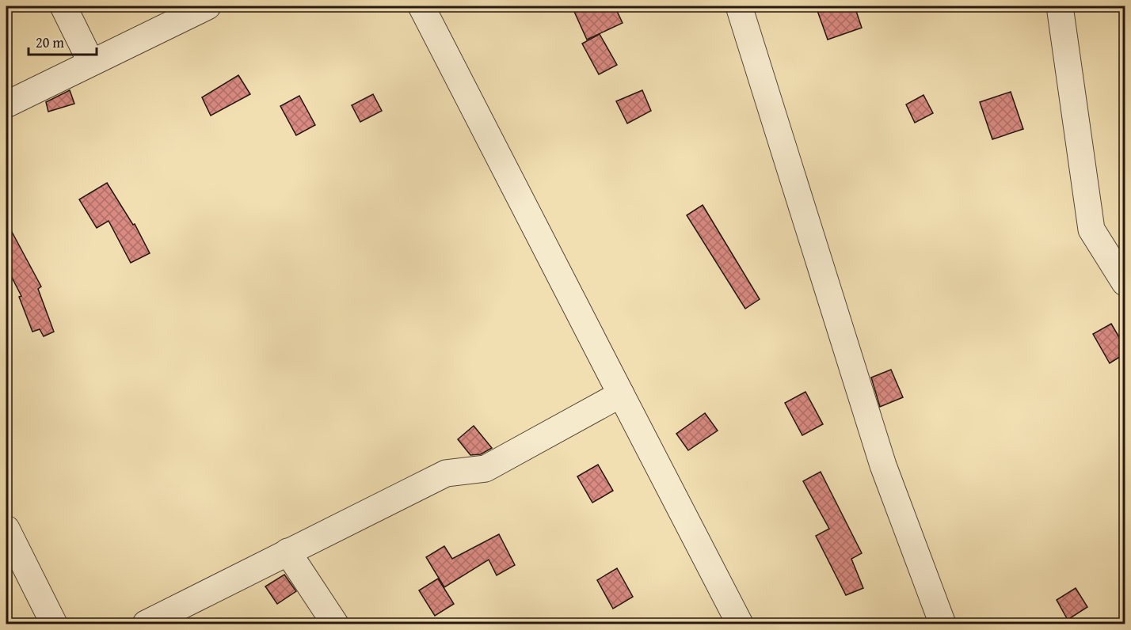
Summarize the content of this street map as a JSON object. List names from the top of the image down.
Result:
{
  "scale_bar": "20 m"
}
